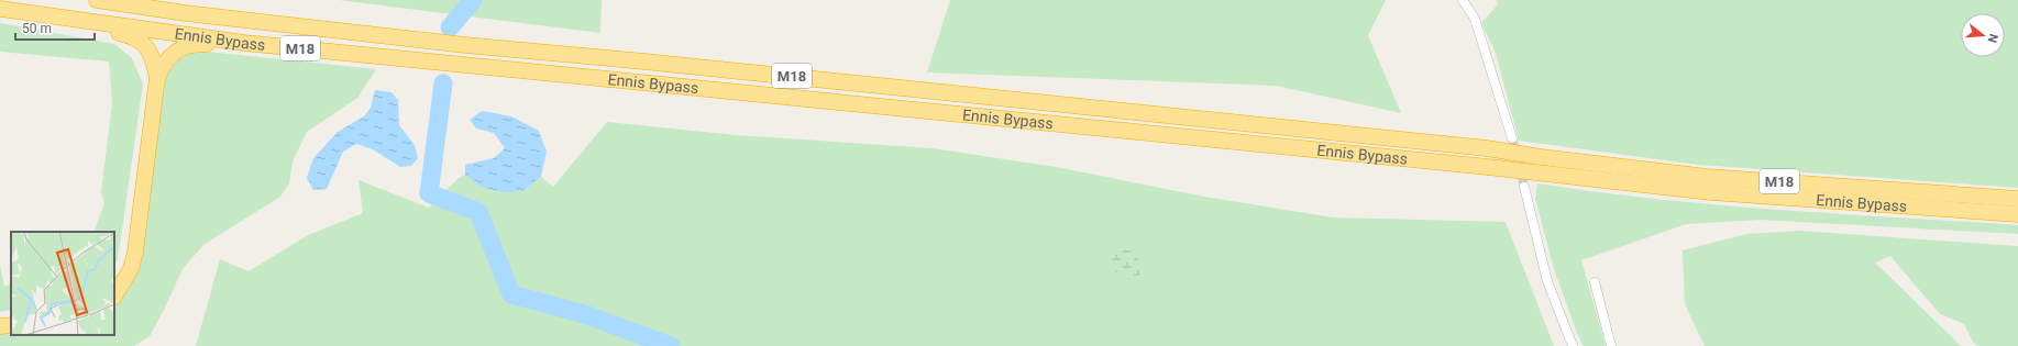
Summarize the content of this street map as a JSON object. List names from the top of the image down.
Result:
{
  "streets": {
    "highway": ["Ennis Bypass", "M18"]
  },
  "scale_bar": "50 m",
  "north": "right"
}
